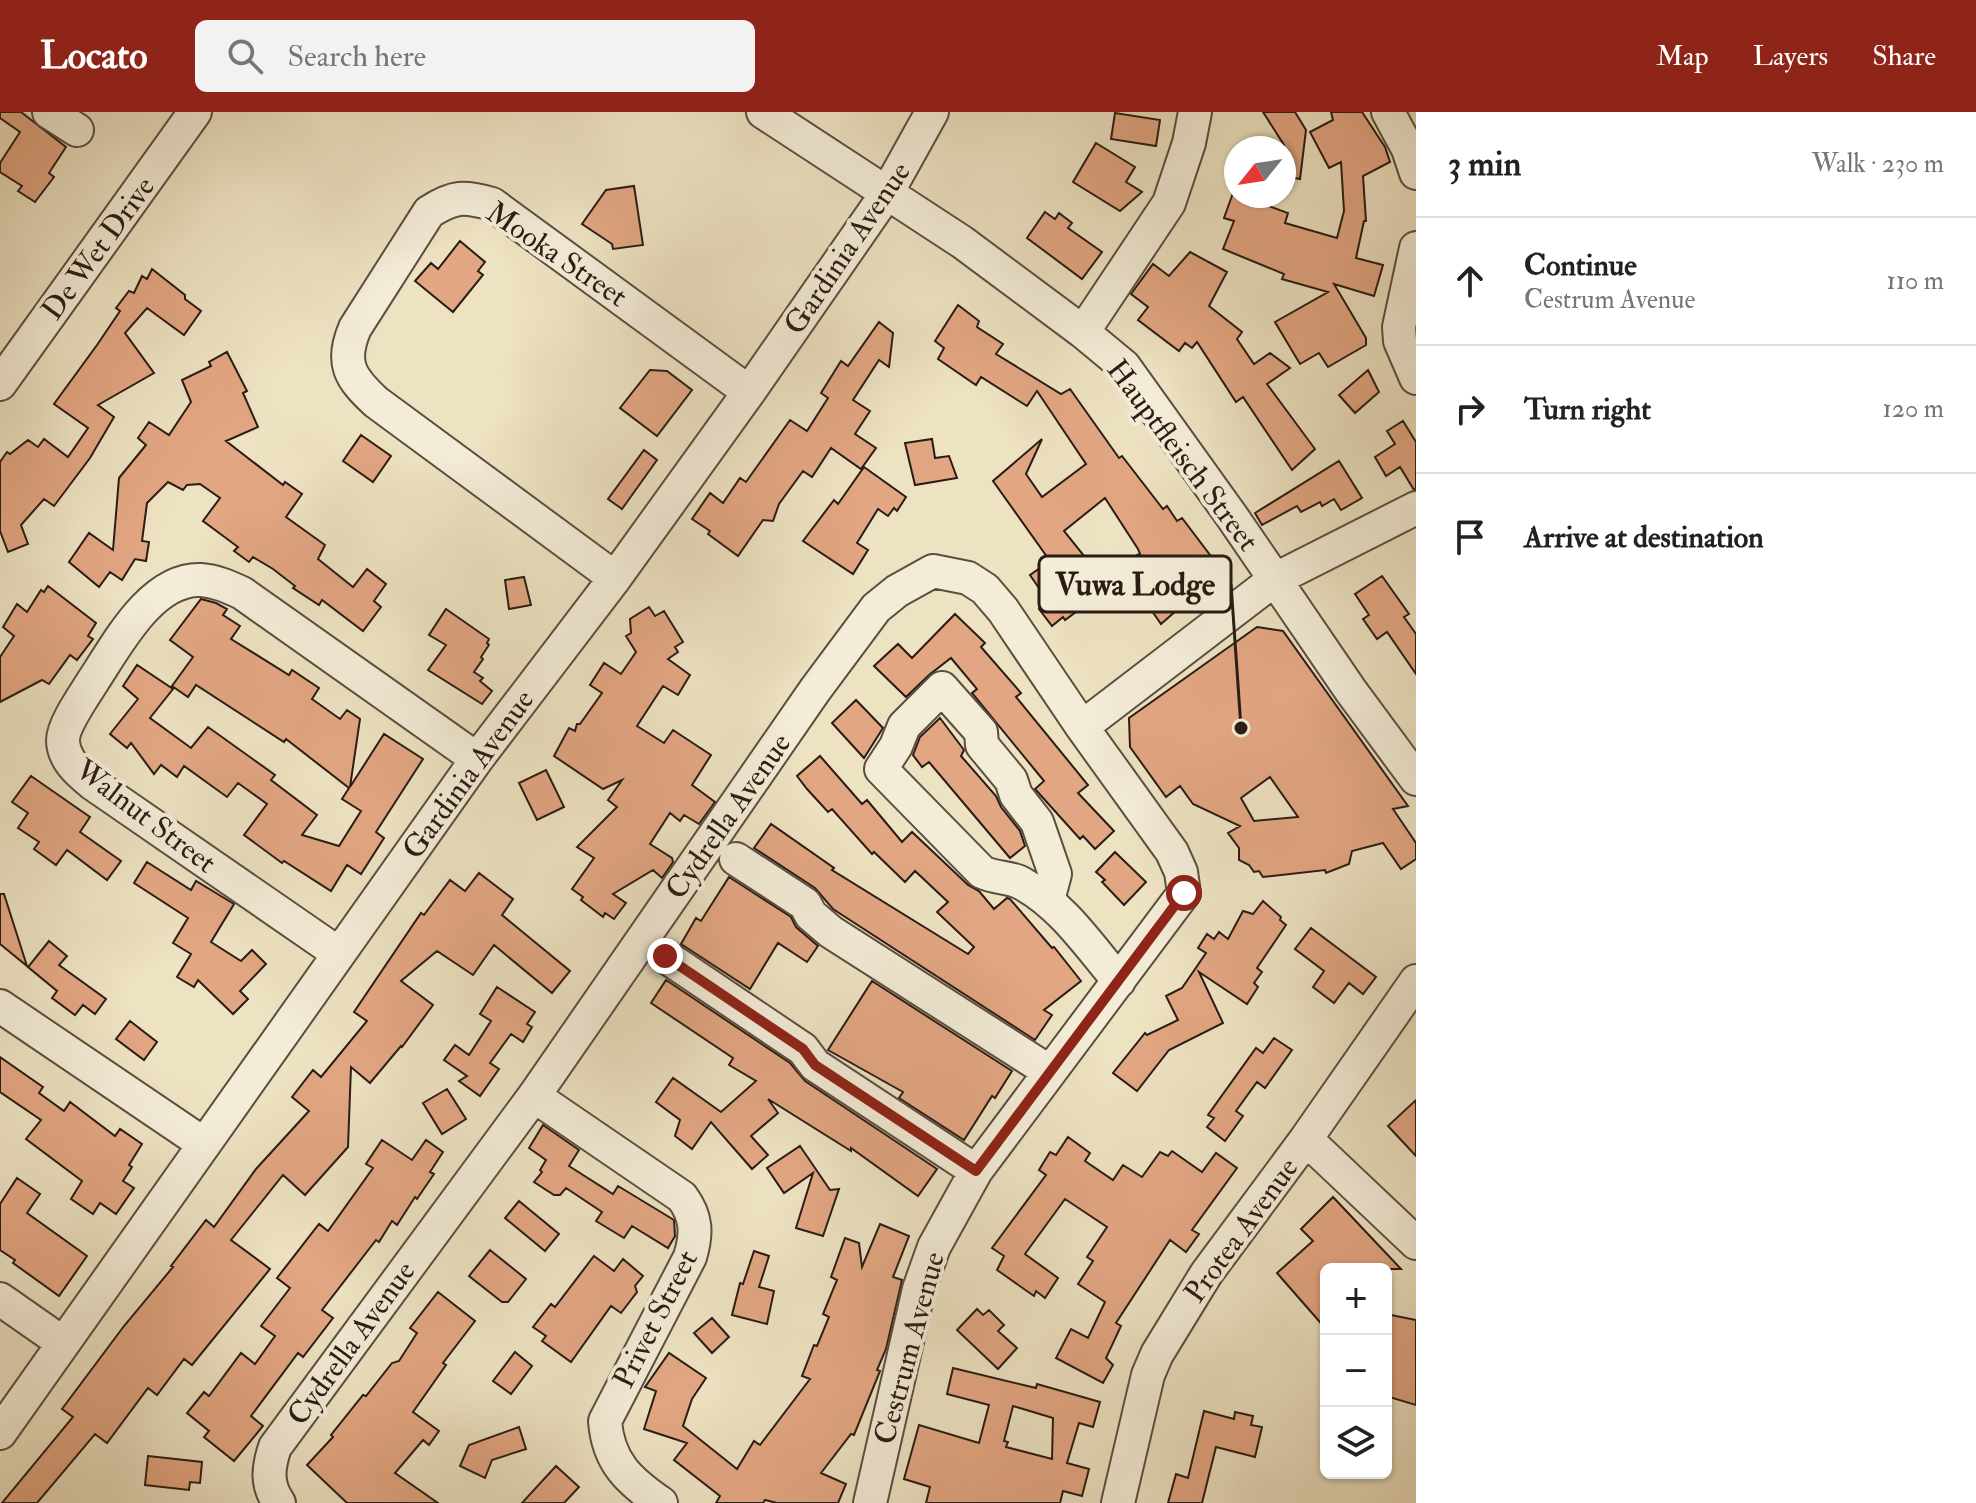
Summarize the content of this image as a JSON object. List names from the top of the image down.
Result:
{
  "streets": {
    "street": [
      "De Wet Drive",
      "Gardinia Avenue",
      "Mooka Street",
      "Hauptfleisch Street",
      "Walnut Street",
      "Cydrella Avenue",
      "Protea Avenue",
      "Privet Street",
      "Cestrum Avenue"
    ]
  },
  "crossings": [
    ["Gardinia Avenue", "Mooka Street"],
    ["Gardinia Avenue", "Hauptfleisch Street"],
    ["Gardinia Avenue", "Walnut Street"],
    ["Cydrella Avenue", "Privet Street"],
    ["Cydrella Avenue", "Cestrum Avenue"]
  ],
  "places": ["Vuwa Lodge"],
  "north": "bottom left",
  "page": {
    "header": "Locato",
    "search": "Search here",
    "nav": ["Map", "Layers", "Share"],
    "heading": ["3 min", "Walk · 230 m"],
    "list": [
      ["Continue", "Cestrum Avenue", "110 m"],
      ["Turn right", "120 m"],
      "Arrive at destination"
    ],
    "map_buttons": ["+", "−"]
  }
}
